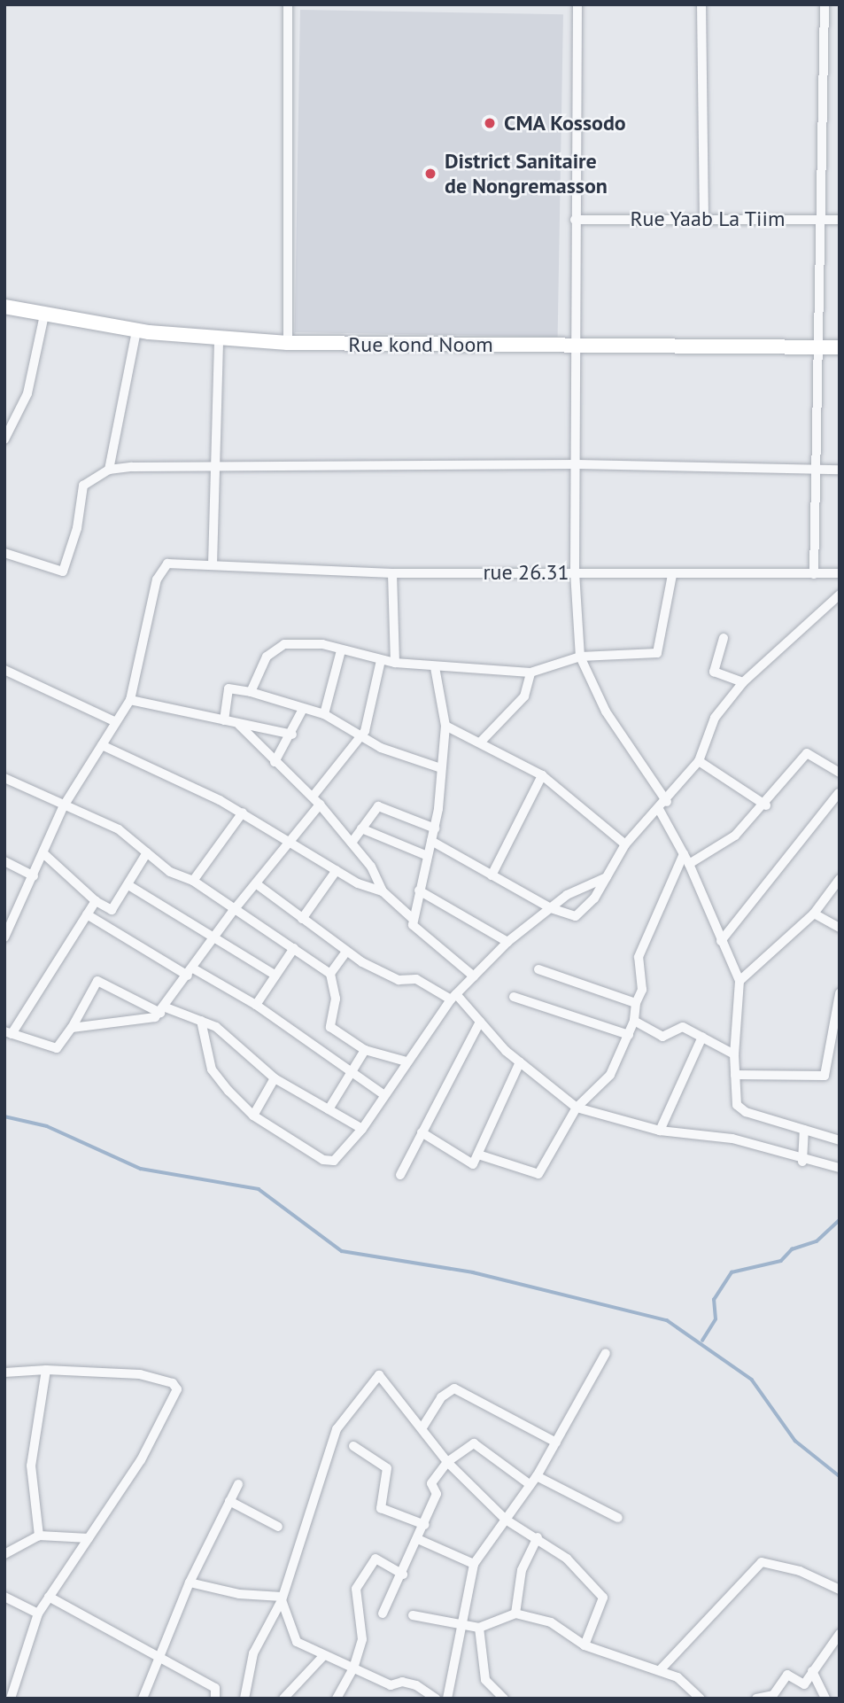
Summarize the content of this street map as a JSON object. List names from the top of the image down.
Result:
{
  "streets": {
    "street": ["Rue Yaab La Tiim", "Rue kond Noom", "rue 26.31"]
  },
  "places": ["CMA Kossodo", "District Sanitaire de Nongremasson"]
}
